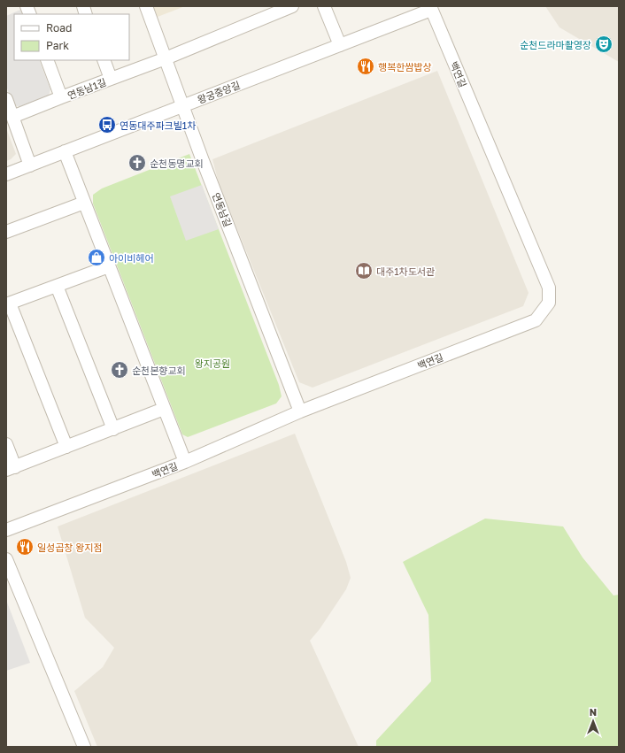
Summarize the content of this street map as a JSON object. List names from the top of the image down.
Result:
{
  "streets": {
    "street": [
      "백연길",
      "연동남1길",
      "왕궁중앙길",
      "연동남길"
    ]
  },
  "crossings": [
    ["백연길", "왕궁중앙길"],
    ["백연길", "연동남길"],
    ["연동남1길", "연동남길"],
    ["왕궁중앙길", "연동남길"]
  ],
  "parks": ["왕지공원"],
  "places": {
    "theatre": ["순천드라마촬영장"],
    "restaurant": ["행복한쌈밥상", "일성곱창 왕지점"],
    "bus stop": ["연동대주파크빌1차"],
    "church": ["순천동명교회", "순천본향교회"],
    "shop": ["아이비헤어"],
    "library": ["대주1차도서관"]
  },
  "legend": ["Road", "Park"],
  "north": "top"
}
